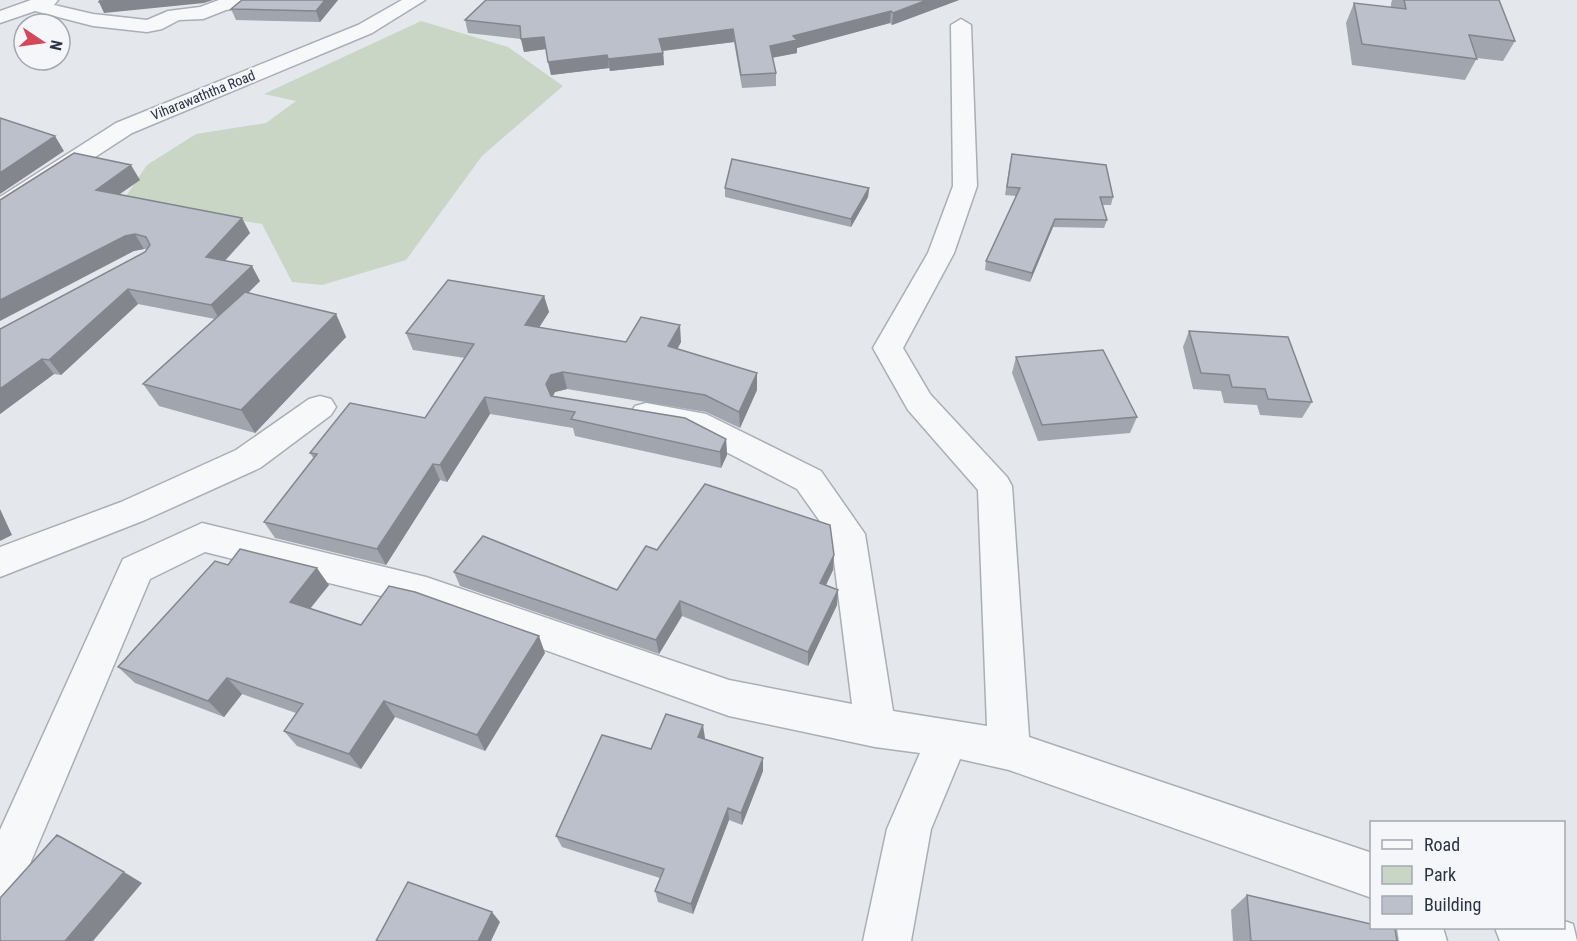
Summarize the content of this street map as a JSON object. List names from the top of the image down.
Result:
{
  "streets": {
    "street": ["Viharawaththa Road"]
  },
  "legend": ["Road", "Park", "Building"],
  "north": "right"
}
